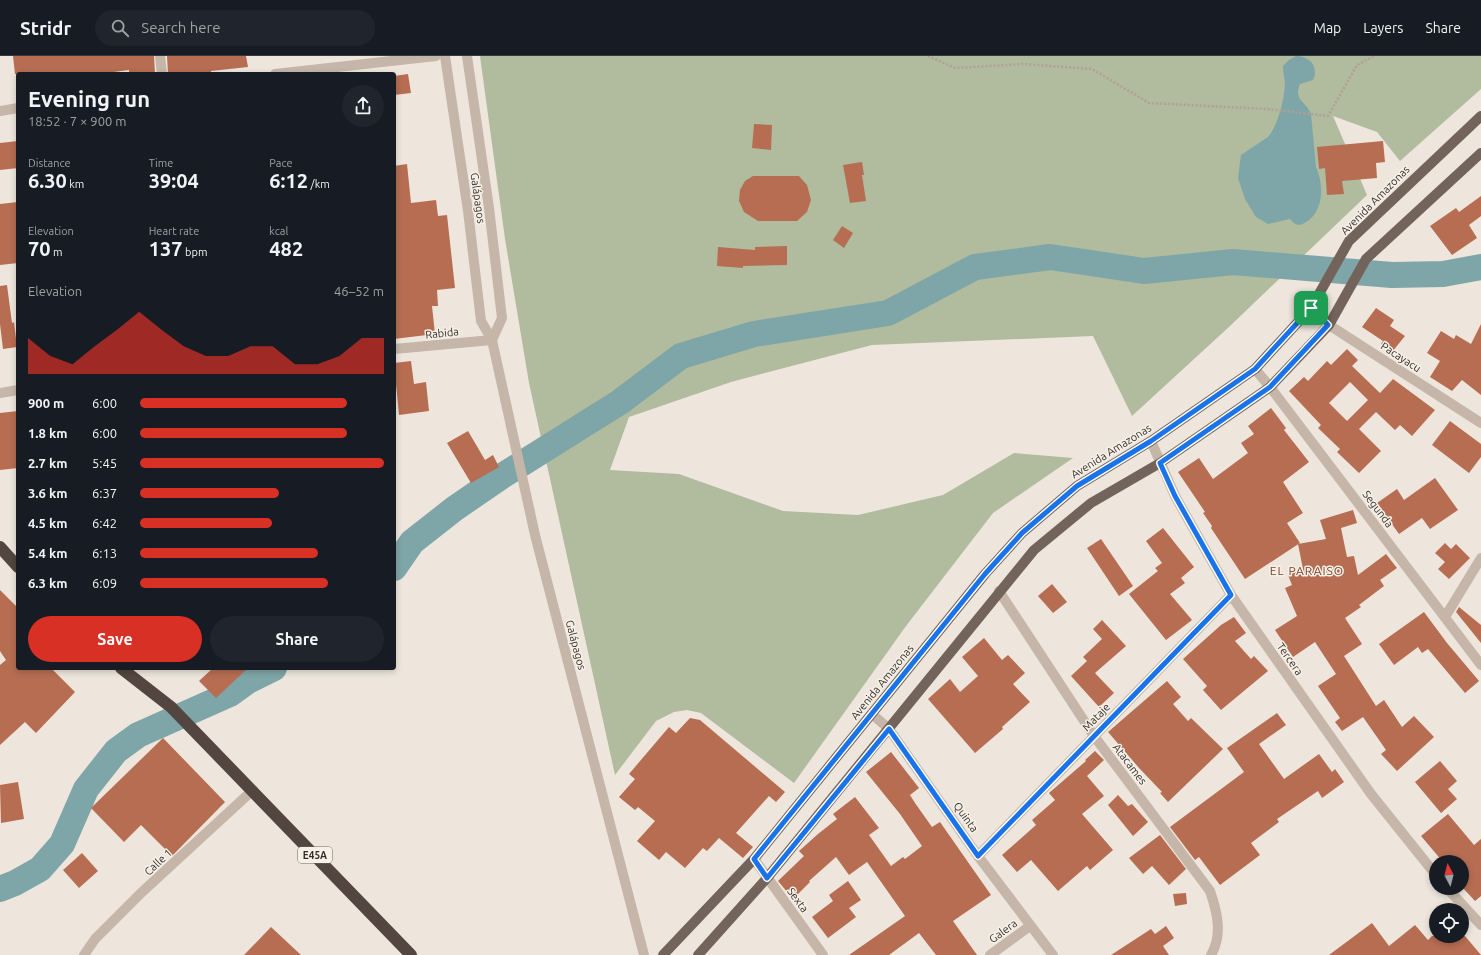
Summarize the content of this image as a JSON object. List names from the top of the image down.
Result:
{
  "streets": {
    "highway": ["E45A"],
    "main road": ["Avenida Amazonas"],
    "street": [
      "Galápagos",
      "Rabida",
      "Pacayacu",
      "Segunda",
      "Tercera",
      "Mataje",
      "Atacames",
      "Quinta",
      "Calle 1",
      "Sexta",
      "Galera"
    ]
  },
  "crossings": [
    ["Galápagos", "Rabida"],
    ["Avenida Amazonas", "Pacayacu"],
    ["Avenida Amazonas", "Segunda"],
    ["Avenida Amazonas", "Tercera"],
    ["Avenida Amazonas", "Quinta"],
    ["Avenida Amazonas", "Sexta"],
    ["Tercera", "Mataje"],
    ["Mataje", "Atacames"],
    ["Mataje", "Quinta"],
    ["Quinta", "Galera"],
    ["E45A", "Calle 1"]
  ],
  "districts": ["EL PARAISO"],
  "north": "top",
  "page": {
    "header": "Stridr",
    "search": "Search here",
    "nav": ["Map", "Layers", "Share"],
    "heading": ["Evening run", "18:52 · 7 × 900 m"],
    "stats": [
      ["Distance", "6.30 km"],
      ["Time", "39:04"],
      ["Pace", "6:12 /km"],
      ["Elevation", "70 m"],
      ["Heart rate", "137 bpm"],
      ["kcal", "482"]
    ],
    "chart": ["Elevation", "46–52 m"],
    "list": [
      {
        "name": "900 m",
        "note": "6:00"
      },
      {
        "name": "1.8 km",
        "note": "6:00"
      },
      {
        "name": "2.7 km",
        "note": "5:45"
      },
      {
        "name": "3.6 km",
        "note": "6:37"
      },
      {
        "name": "4.5 km",
        "note": "6:42"
      },
      {
        "name": "5.4 km",
        "note": "6:13"
      },
      {
        "name": "6.3 km",
        "note": "6:09"
      }
    ],
    "buttons": ["Save", "Share"]
  }
}
